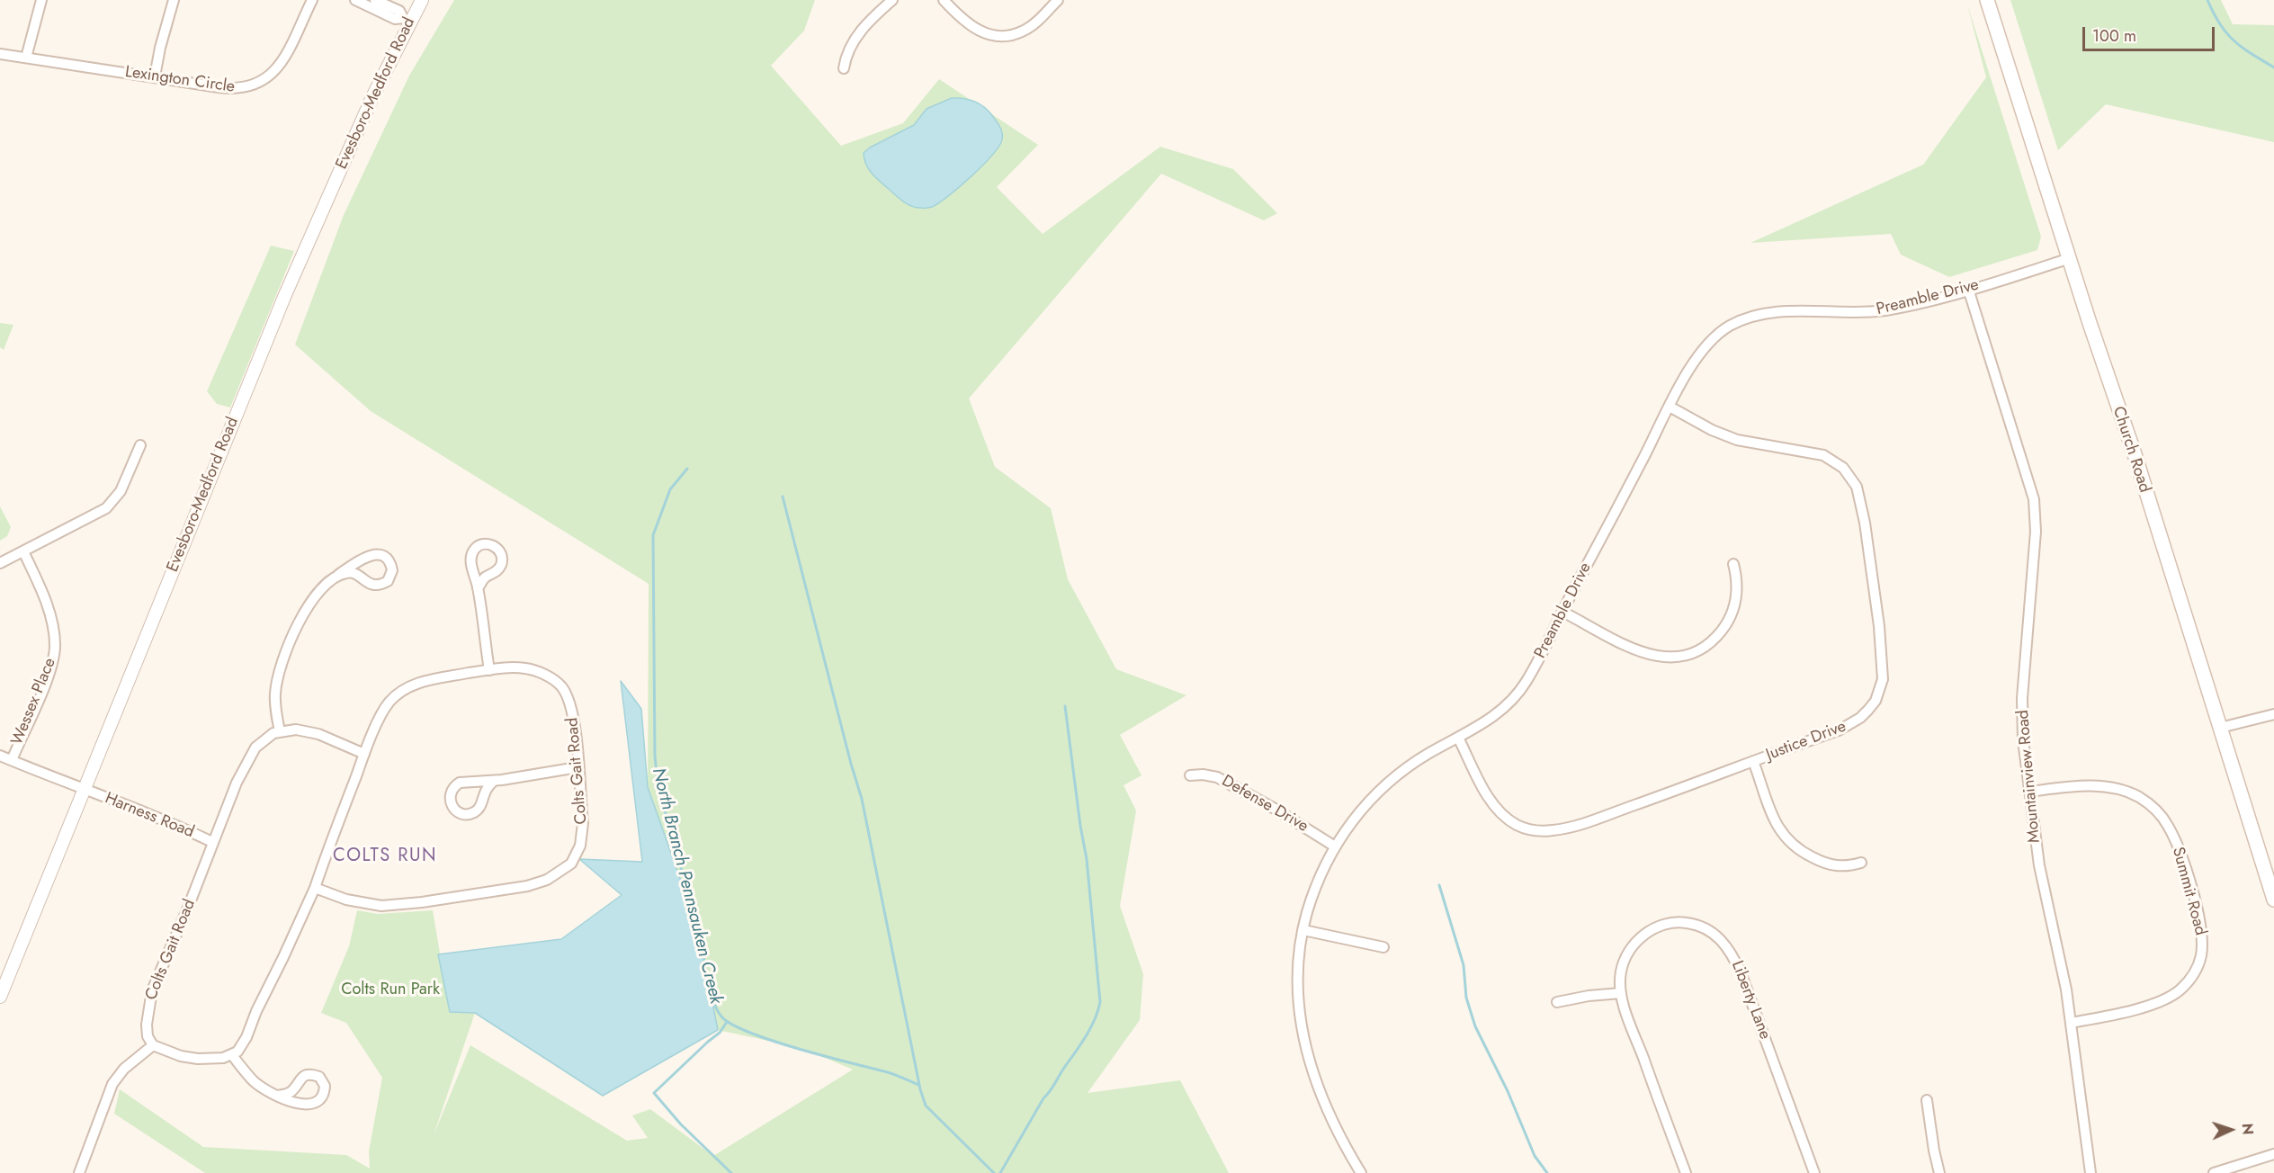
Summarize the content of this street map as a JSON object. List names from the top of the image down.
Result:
{
  "streets": {
    "main road": ["Church Road"],
    "street": [
      "Lexington Circle",
      "Evesboro-Medford Road",
      "Preamble Drive",
      "Wessex Place",
      "Justice Drive",
      "Colts Gait Road",
      "Mountainview Road",
      "Defense Drive",
      "Harness Road",
      "Summit Road",
      "Liberty Lane"
    ]
  },
  "crossings": [
    ["Evesboro-Medford Road", "Harness Road"],
    ["Preamble Drive", "Church Road"],
    ["Preamble Drive", "Justice Drive"],
    ["Preamble Drive", "Mountainview Road"],
    ["Preamble Drive", "Defense Drive"],
    ["Wessex Place", "Harness Road"],
    ["Colts Gait Road", "Harness Road"],
    ["Mountainview Road", "Summit Road"]
  ],
  "districts": ["COLTS RUN"],
  "water": ["North Branch Pennsauken Creek"],
  "parks": ["Colts Run Park"],
  "scale_bar": "100 m",
  "north": "right"
}
